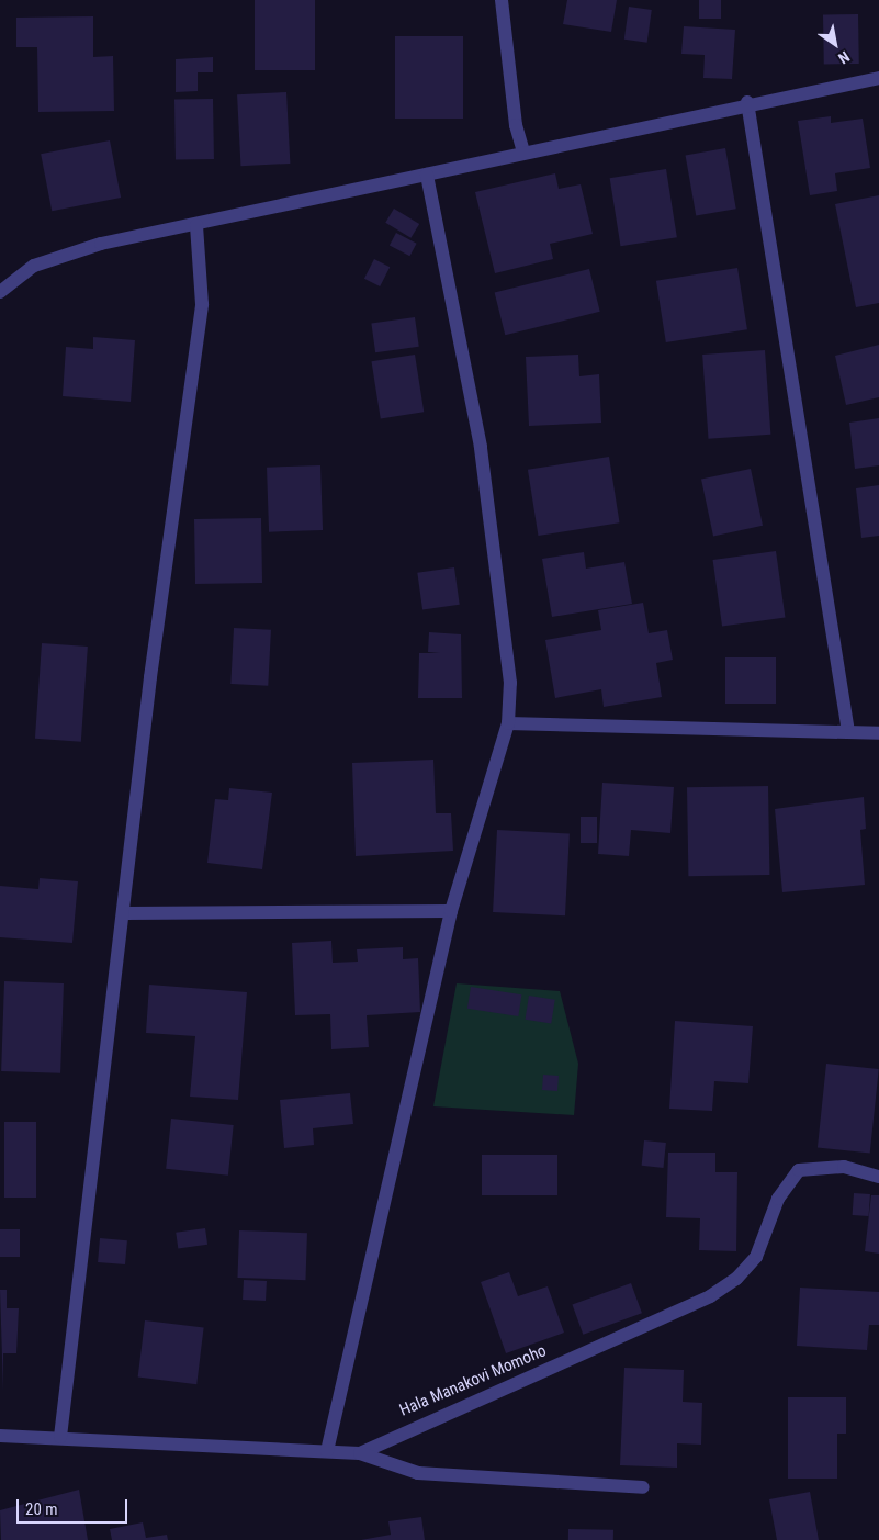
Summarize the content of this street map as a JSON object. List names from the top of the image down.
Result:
{
  "streets": {
    "street": ["Hala Manakovi Momoho"]
  },
  "scale_bar": "20 m",
  "north": "bottom right"
}
